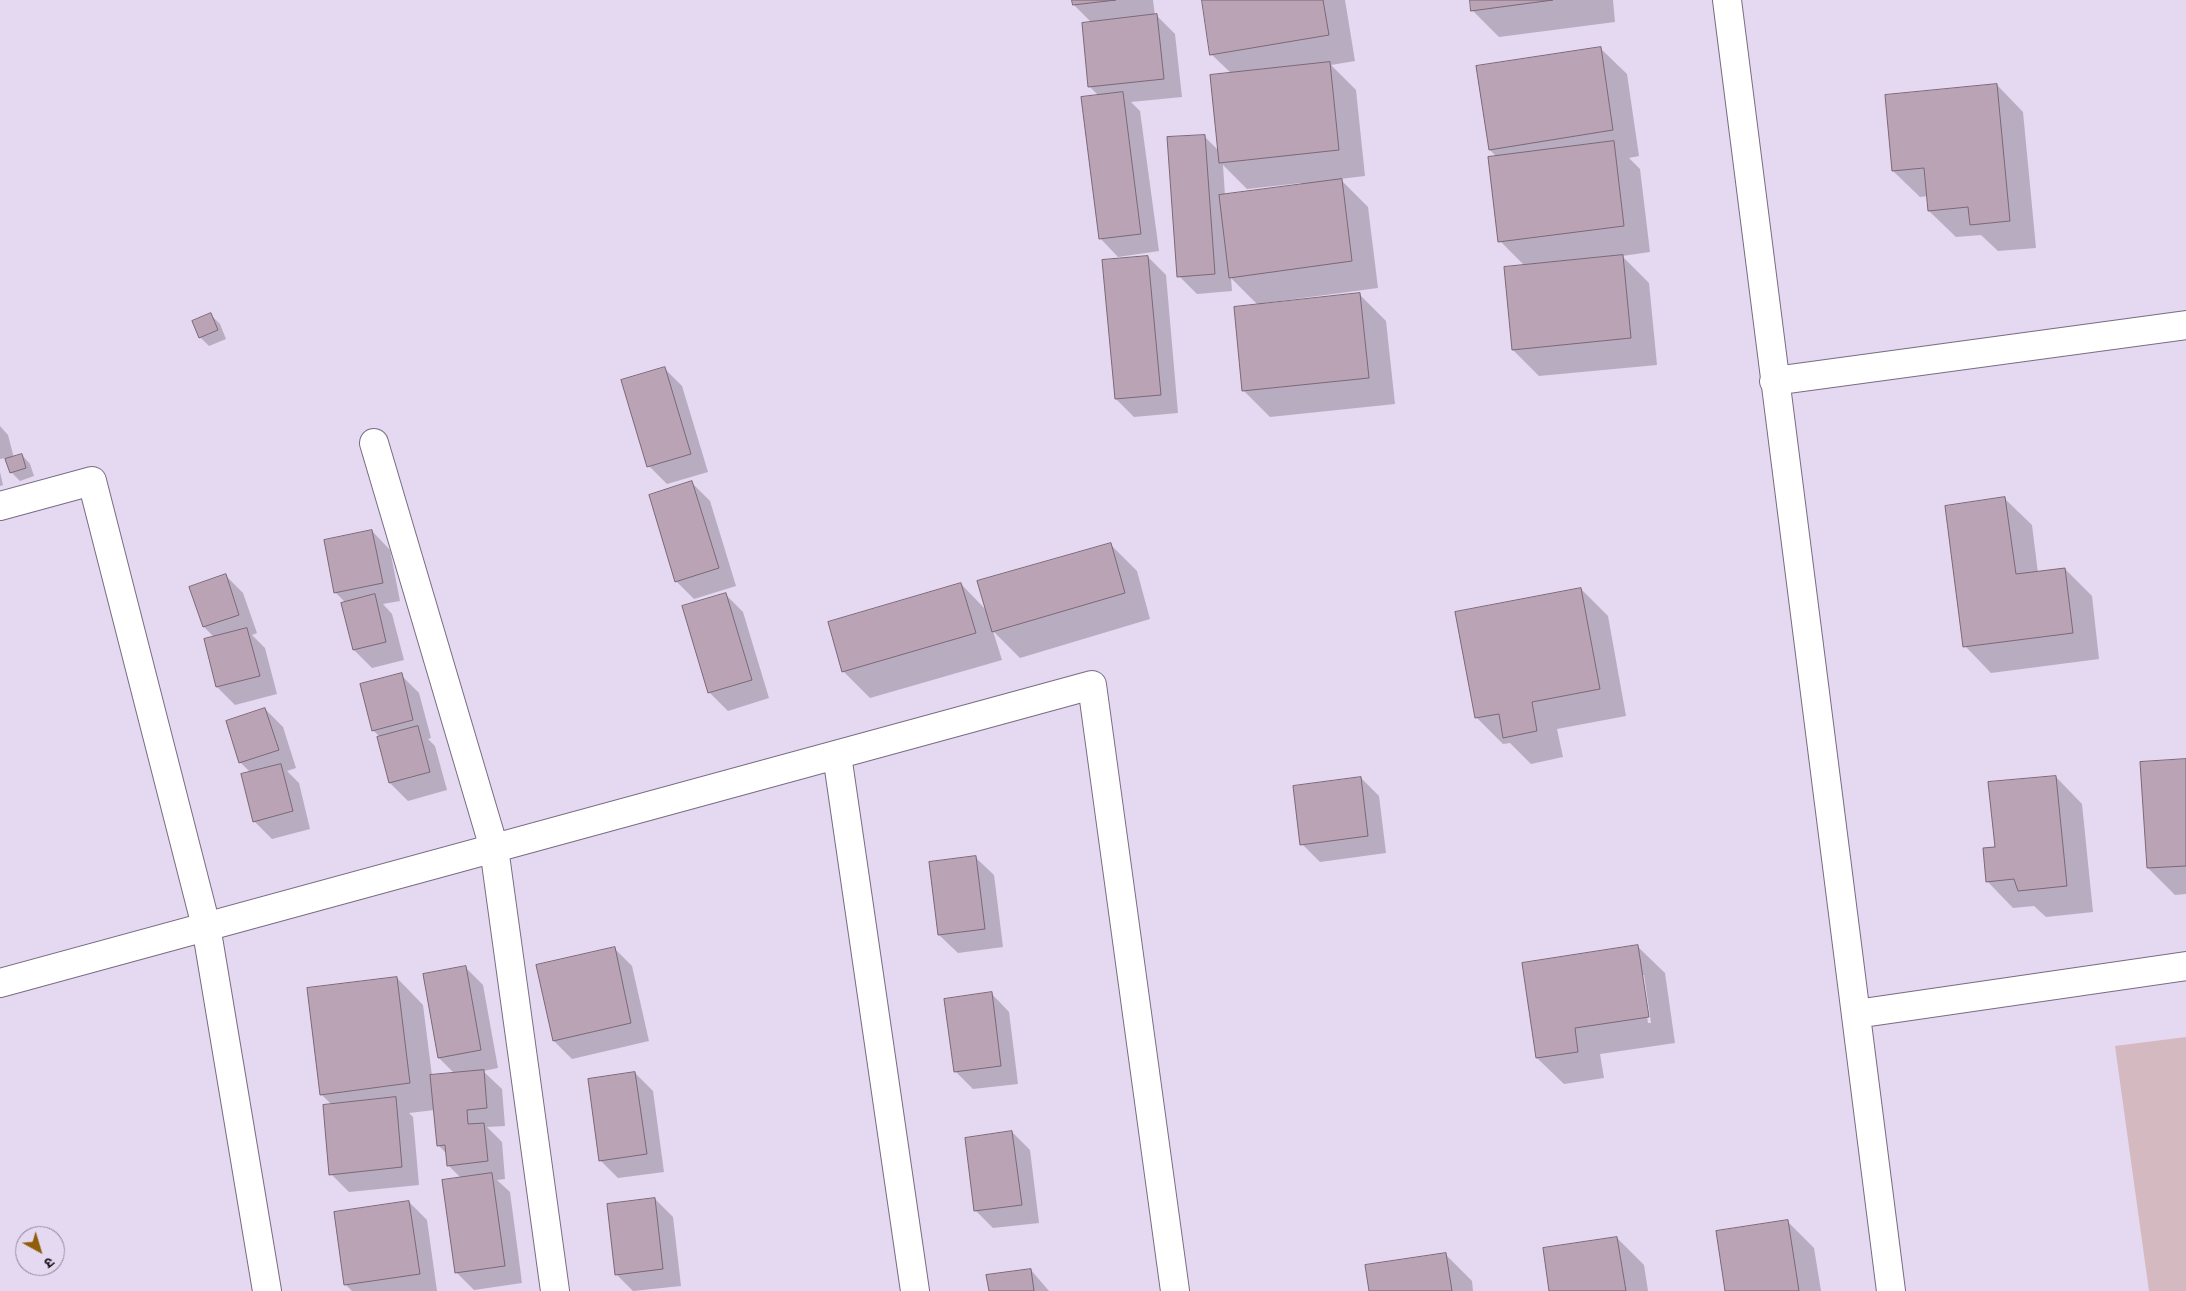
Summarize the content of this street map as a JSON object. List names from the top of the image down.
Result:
{
  "north": "bottom right"
}
